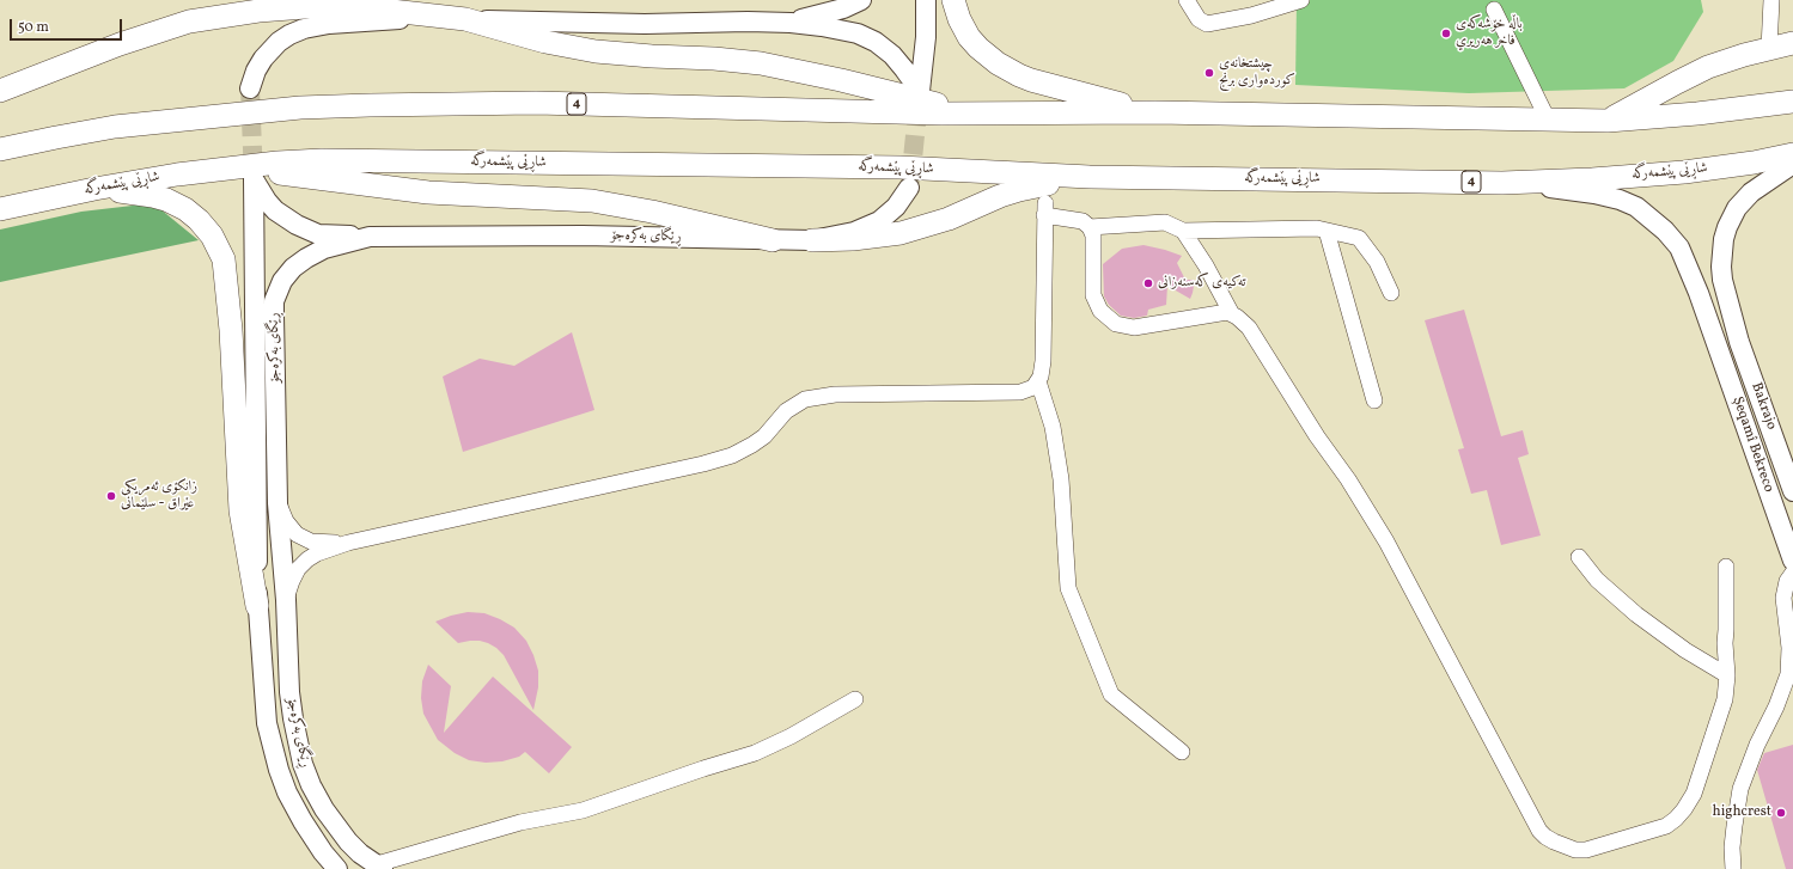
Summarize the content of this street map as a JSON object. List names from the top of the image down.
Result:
{
  "streets": {
    "highway": ["4", "شاڕێی پێشمەرگە"],
    "main road": ["ڕێگای بەکرەجۆ", "Bakrajo", "Şeqamî Bekreco"]
  },
  "crossings": [
    ["شاڕێی پێشمەرگە", "Şeqamî Bekreco"]
  ],
  "places": [
    "باڵە خۆشەکەی فاخر هەريري",
    "چيشتخانەی کوردەواری برنج",
    "تەکیەی کەسنەزانی",
    "زانکۆی ئەمریکی عێراق - سلێمانی",
    "highcrest"
  ],
  "scale_bar": "50 m"
}
